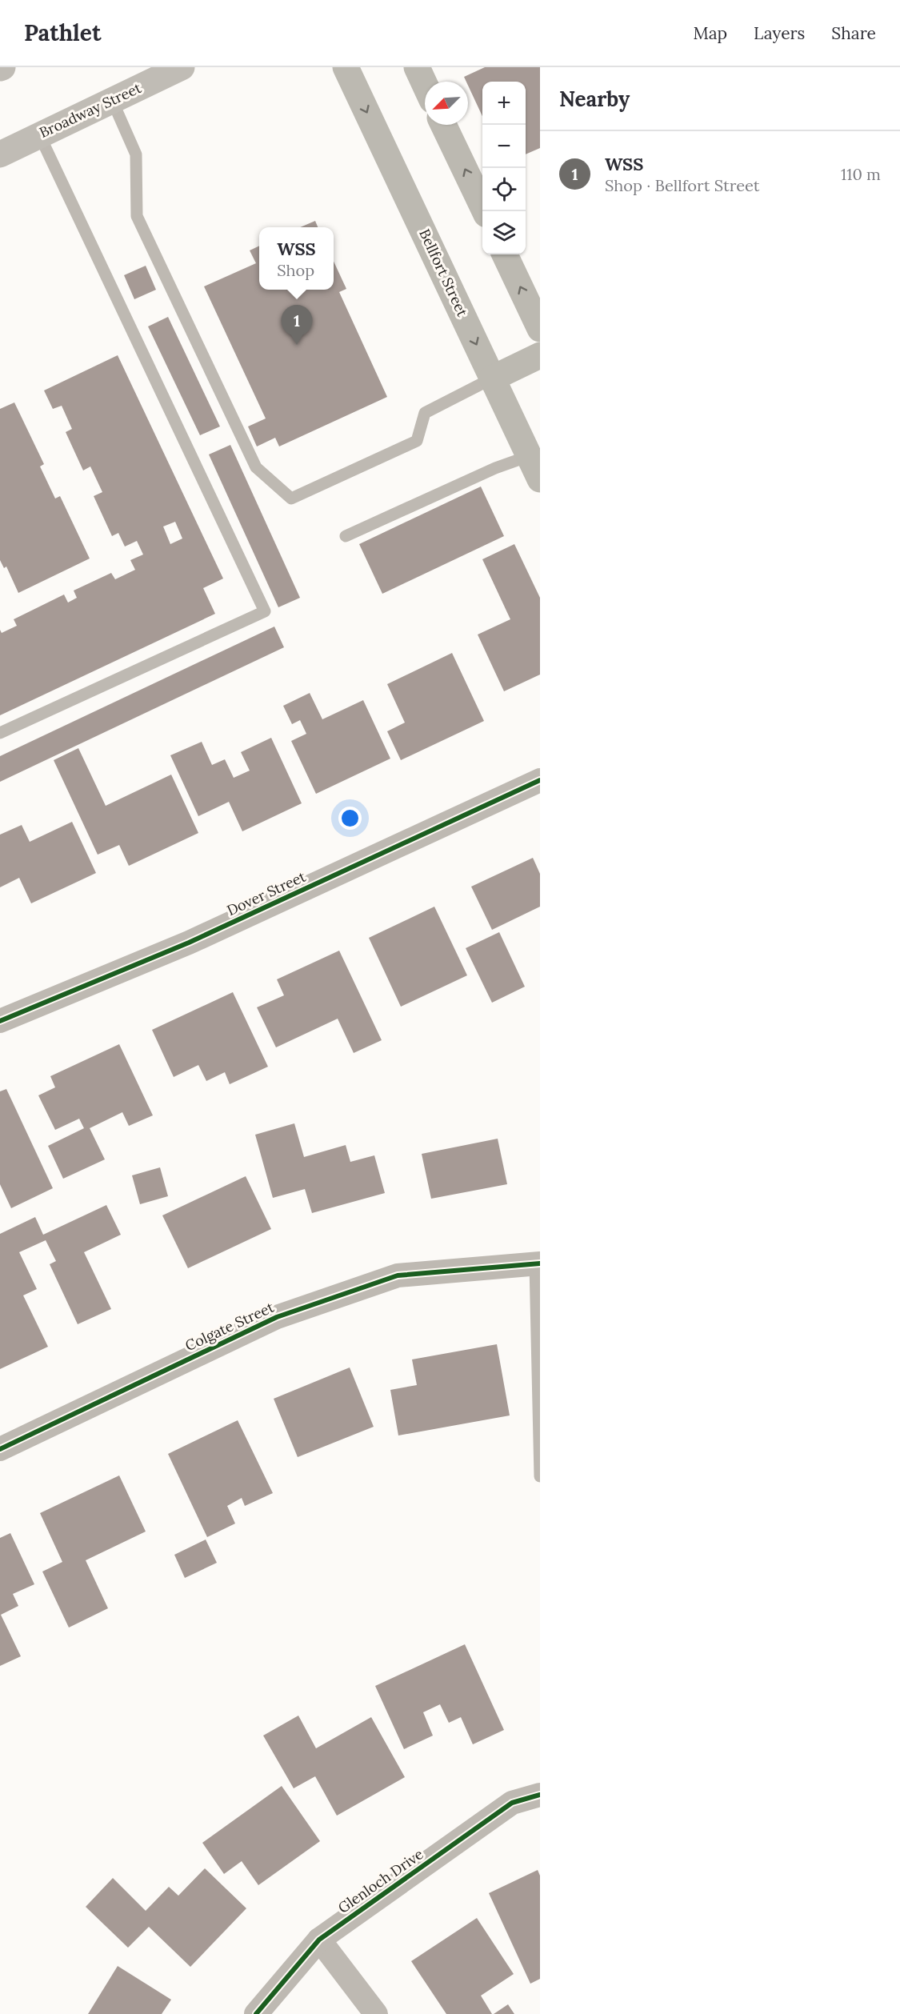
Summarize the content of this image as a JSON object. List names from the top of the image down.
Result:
{
  "streets": {
    "main road": ["Broadway Street", "Bellfort Street"],
    "street": ["Dover Street", "Colgate Street", "Glenloch Drive"]
  },
  "north": "bottom left",
  "page": {
    "header": "Pathlet",
    "nav": ["Map", "Layers", "Share"],
    "heading": "Nearby",
    "map_buttons": ["+", "−"],
    "list": [
      {
        "mark": "1",
        "name": "WSS",
        "note": "Shop · Bellfort Street",
        "value": "110 m"
      }
    ],
    "popup": ["WSS", "Shop"],
    "pins": "1"
  }
}
